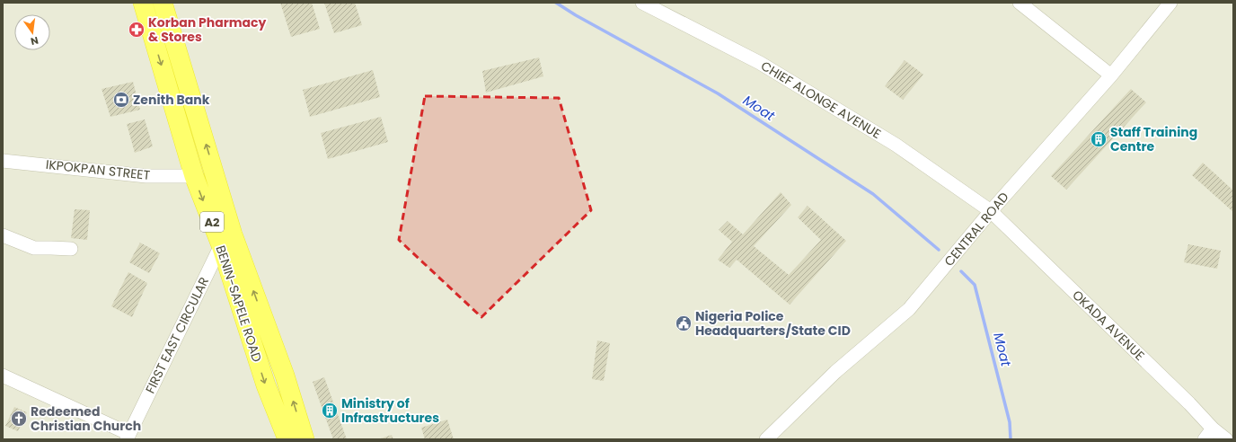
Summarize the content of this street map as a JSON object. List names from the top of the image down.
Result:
{
  "streets": {
    "highway": ["A2", "BENIN-SAPELE ROAD"],
    "street": [
      "CHIEF ALONGE AVENUE",
      "IKPOKPAN STREET",
      "CENTRAL ROAD",
      "OKADA AVENUE",
      "FIRST EAST CIRCULAR"
    ]
  },
  "crossings": [
    ["CHIEF ALONGE AVENUE", "CENTRAL ROAD"],
    ["CHIEF ALONGE AVENUE", "OKADA AVENUE"],
    ["IKPOKPAN STREET", "BENIN-SAPELE ROAD"],
    ["CENTRAL ROAD", "OKADA AVENUE"],
    ["BENIN-SAPELE ROAD", "FIRST EAST CIRCULAR"]
  ],
  "water": ["Moat"],
  "places": {
    "pharmacy": ["Korban Pharmacy & Stores"],
    "bank": ["Zenith Bank"],
    "building": ["Staff Training Centre", "Ministry of Infrastructures"],
    "public building": ["Nigeria Police Headquarters/State CID"],
    "church": ["Redeemed Christian Church"]
  },
  "north": "bottom"
}
